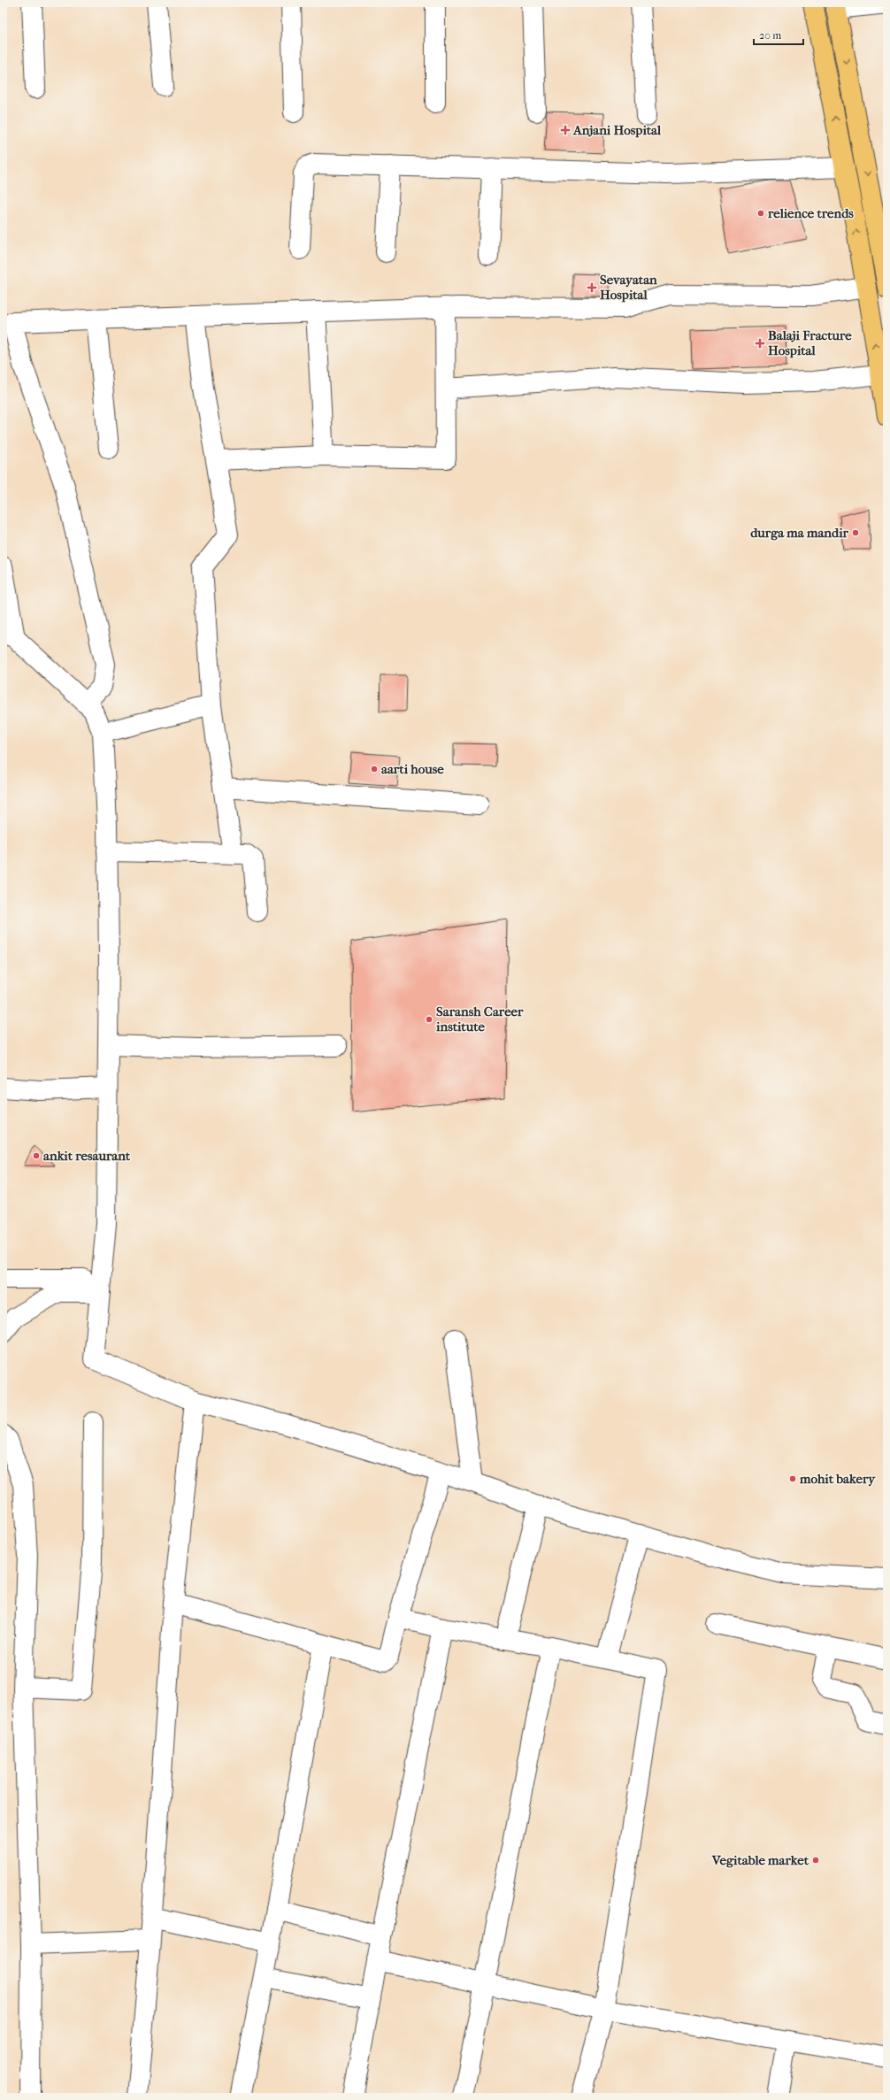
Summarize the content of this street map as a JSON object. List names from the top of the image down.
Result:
{
  "places": {
    "health": ["Anjani Hospital", "Sevayatan Hospital", "Balaji Fracture Hospital"],
    "other": [
      "relience trends",
      "durga ma mandir",
      "aarti house",
      "Saransh Career institute",
      "ankit resaurant",
      "mohit bakery",
      "Vegitable market"
    ]
  },
  "scale_bar": "20 m"
}
